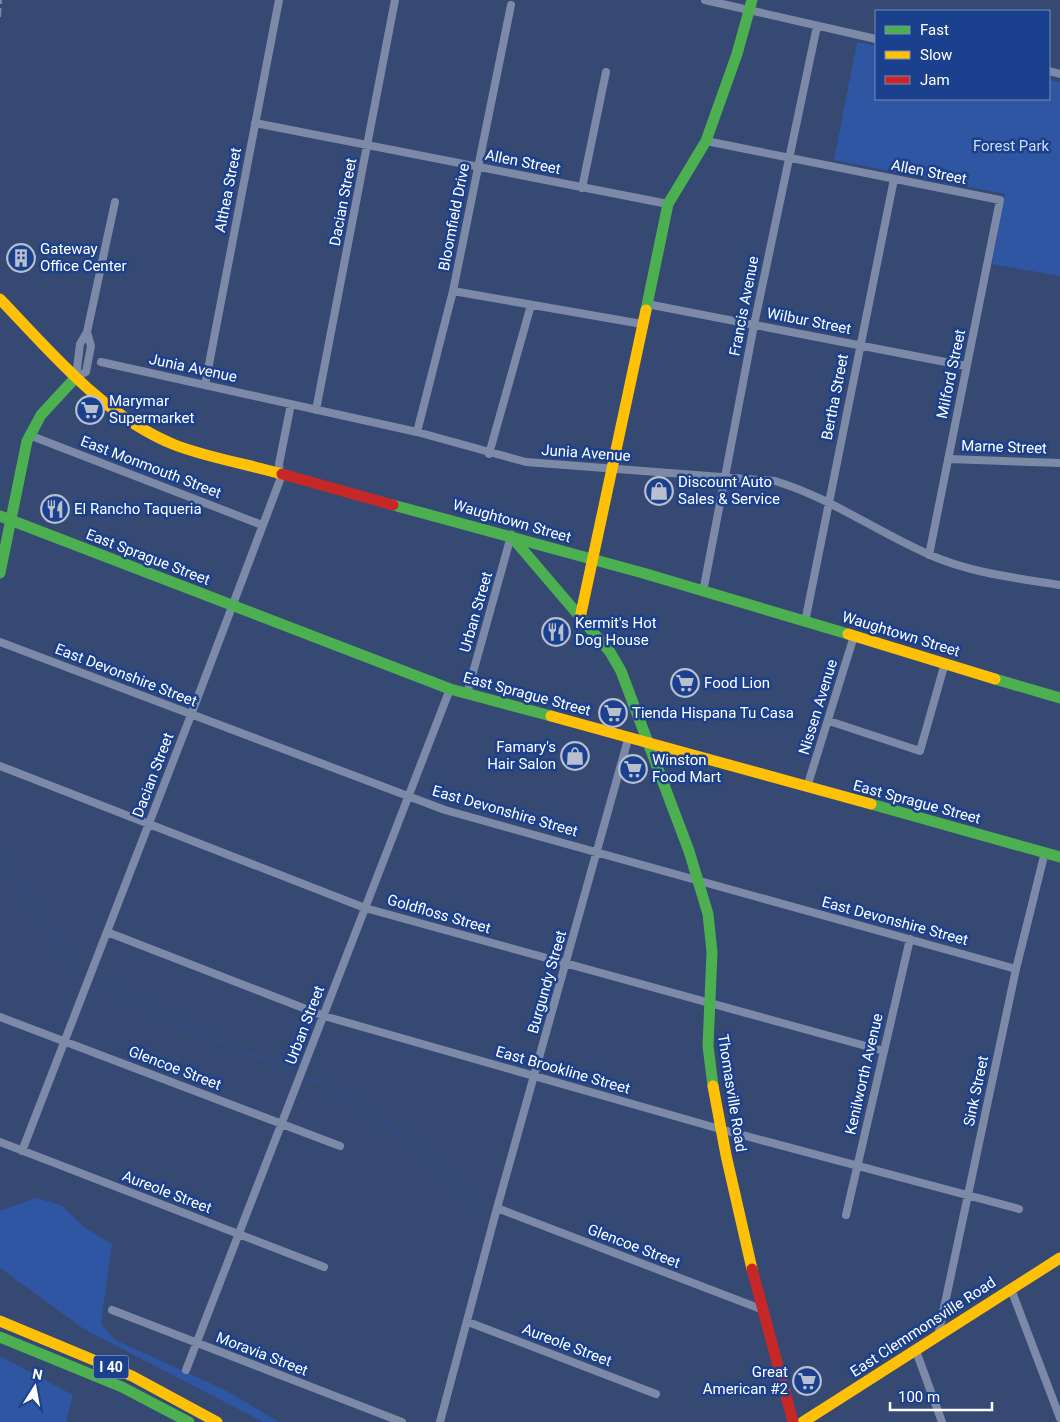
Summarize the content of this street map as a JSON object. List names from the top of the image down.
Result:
{
  "streets": {
    "main road": [
      "Waughtown Street",
      "East Sprague Street",
      "Thomasville Road",
      "East Clemmonsville Road",
      "I 40"
    ],
    "street": [
      "Allen Street",
      "Althea Street",
      "Dacian Street",
      "Bloomfield Drive",
      "Francis Avenue",
      "Wilbur Street",
      "Junia Avenue",
      "Milford Street",
      "Bertha Street",
      "Marne Street",
      "East Monmouth Street",
      "Urban Street",
      "East Devonshire Street",
      "Nissen Avenue",
      "Goldfloss Street",
      "Burgundy Street",
      "Glencoe Street",
      "East Brookline Street",
      "Kenilworth Avenue",
      "Sink Street",
      "Aureole Street",
      "Moravia Street"
    ]
  },
  "crossings": [
    ["Allen Street", "Althea Street"],
    ["Allen Street", "Dacian Street"],
    ["Allen Street", "Bloomfield Drive"],
    ["Allen Street", "Francis Avenue"],
    ["Allen Street", "Milford Street"],
    ["Allen Street", "Bertha Street"],
    ["Althea Street", "Junia Avenue"],
    ["Dacian Street", "Junia Avenue"],
    ["Dacian Street", "East Monmouth Street"],
    ["Dacian Street", "Waughtown Street"],
    ["Dacian Street", "East Sprague Street"],
    ["Dacian Street", "East Devonshire Street"],
    ["Dacian Street", "Goldfloss Street"],
    ["Dacian Street", "Glencoe Street"],
    ["Dacian Street", "East Brookline Street"],
    ["Dacian Street", "Aureole Street"],
    ["Bloomfield Drive", "Junia Avenue"],
    ["Francis Avenue", "Wilbur Street"],
    ["Francis Avenue", "Junia Avenue"],
    ["Francis Avenue", "Waughtown Street"],
    ["Wilbur Street", "Milford Street"],
    ["Wilbur Street", "Bertha Street"],
    ["Junia Avenue", "Milford Street"],
    ["Junia Avenue", "Bertha Street"],
    ["Milford Street", "Marne Street"],
    ["Bertha Street", "Waughtown Street"],
    ["Waughtown Street", "Urban Street"],
    ["Waughtown Street", "Nissen Avenue"],
    ["Waughtown Street", "Thomasville Road"],
    ["East Sprague Street", "Urban Street"],
    ["East Sprague Street", "Nissen Avenue"],
    ["East Sprague Street", "Burgundy Street"],
    ["East Sprague Street", "Sink Street"],
    ["East Sprague Street", "Thomasville Road"],
    ["Urban Street", "East Devonshire Street"],
    ["Urban Street", "Goldfloss Street"],
    ["Urban Street", "Glencoe Street"],
    ["Urban Street", "East Brookline Street"],
    ["Urban Street", "Thomasville Road"],
    ["Urban Street", "Aureole Street"],
    ["Urban Street", "Moravia Street"],
    ["East Devonshire Street", "Burgundy Street"],
    ["East Devonshire Street", "Kenilworth Avenue"],
    ["East Devonshire Street", "Sink Street"],
    ["East Devonshire Street", "Thomasville Road"],
    ["Goldfloss Street", "Burgundy Street"],
    ["Goldfloss Street", "Kenilworth Avenue"],
    ["Goldfloss Street", "Thomasville Road"],
    ["Burgundy Street", "Glencoe Street"],
    ["Burgundy Street", "East Brookline Street"],
    ["Burgundy Street", "Aureole Street"],
    ["Glencoe Street", "Thomasville Road"],
    ["East Brookline Street", "Kenilworth Avenue"],
    ["East Brookline Street", "Sink Street"],
    ["East Brookline Street", "Thomasville Road"],
    ["Sink Street", "East Clemmonsville Road"]
  ],
  "parks": ["Forest Park"],
  "places": {
    "building": ["Gateway Office Center"],
    "supermarket": [
      "Marymar Supermarket",
      "Food Lion",
      "Tienda Hispana Tu Casa",
      "Winston Food Mart",
      "Great American #2"
    ],
    "shop": ["Discount Auto Sales & Service", "Famary's Hair Salon"],
    "restaurant": ["El Rancho Taqueria", "Kermit's Hot Dog House"]
  },
  "legend": ["Fast", "Slow", "Jam"],
  "scale_bar": "100 m",
  "north": "top"
}
